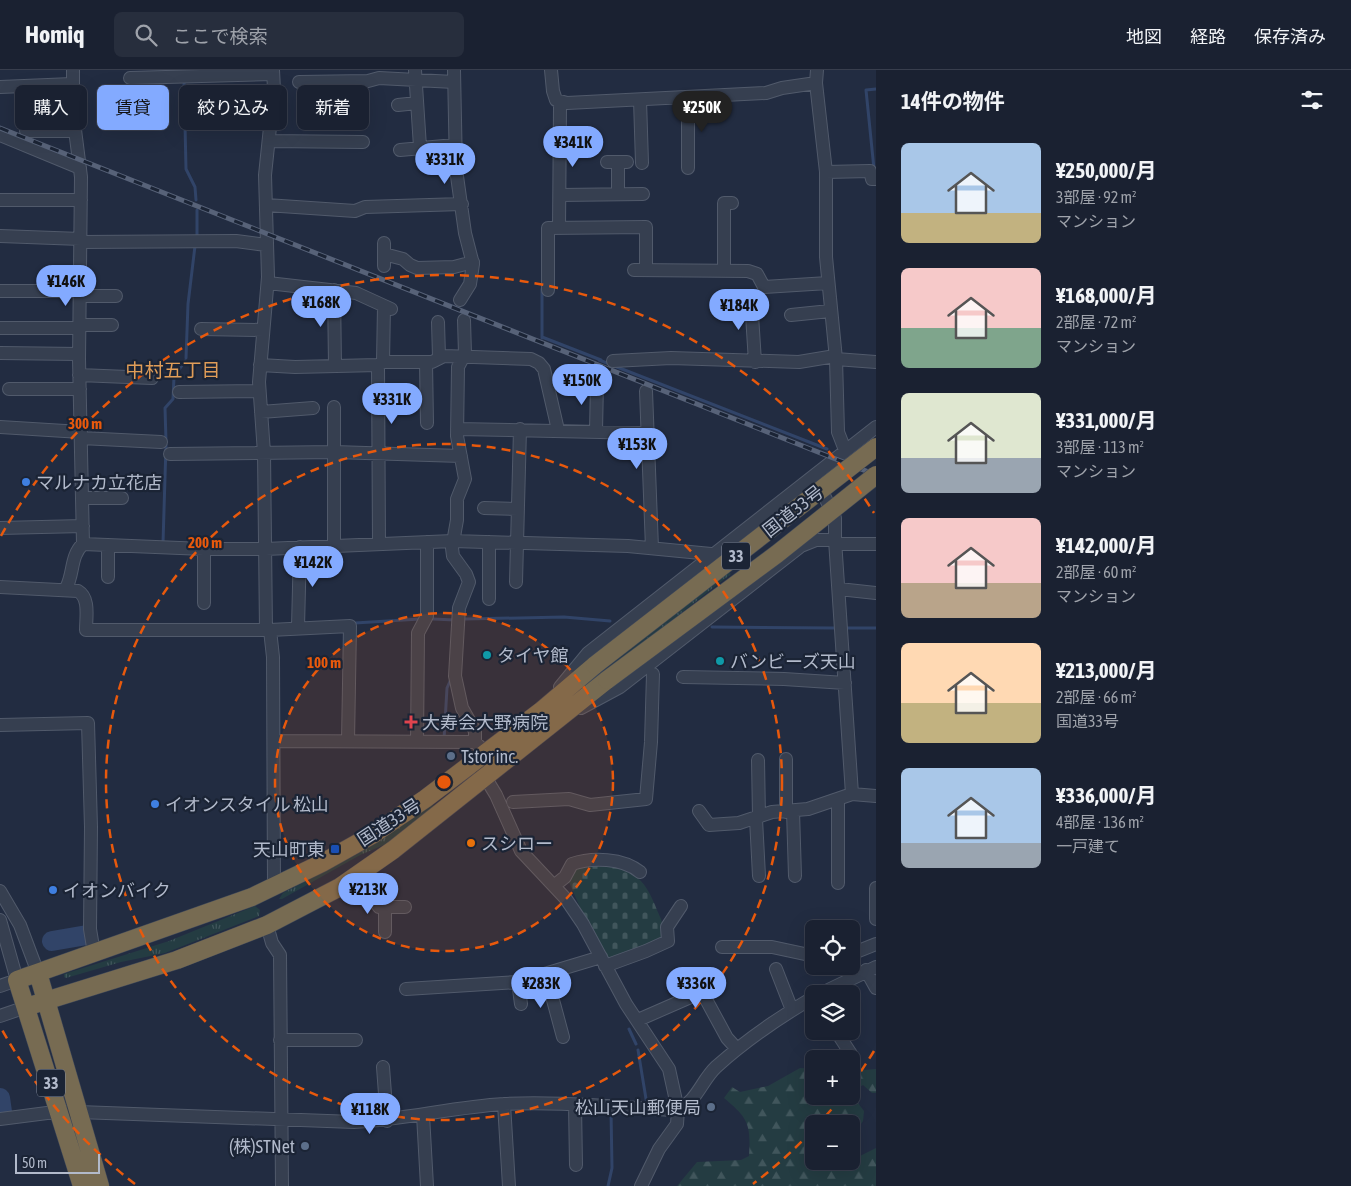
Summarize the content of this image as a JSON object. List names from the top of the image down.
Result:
{
  "streets": {
    "highway": ["国道33号", "33"]
  },
  "crossings": [
    ["国道33号", "33"]
  ],
  "districts": ["中村五丁目"],
  "places": {
    "other": [
      "マルナカ立花店",
      "タイヤ館",
      "バンビーズ天山",
      "Tstor inc.",
      "イオンスタイル 松山",
      "スシロー",
      "イオンバイク",
      "松山天山郵便局",
      "(株)STNet"
    ],
    "health": ["大寿会大野病院"],
    "transit": ["天山町東"]
  },
  "scale_bar": "50 m",
  "page": {
    "header": "Homiq",
    "search": "ここで検索",
    "nav": ["地図", "経路", "保存済み"],
    "heading": "14件の物件",
    "chip": [
      "購入",
      "賃貸",
      "絞り込み",
      "新着"
    ],
    "price": [
      "¥250K",
      "¥341K",
      "¥331K",
      "¥146K",
      "¥168K",
      "¥184K",
      "¥150K",
      "¥331K",
      "¥153K",
      "¥142K",
      "¥213K",
      "¥283K",
      "¥336K",
      "¥118K"
    ],
    "list": [
      {
        "name": "¥250,000/月",
        "note": "3部屋 · 92 m² · マンション"
      },
      {
        "name": "¥168,000/月",
        "note": "2部屋 · 72 m² · マンション"
      },
      {
        "name": "¥331,000/月",
        "note": "3部屋 · 113 m² · マンション"
      },
      {
        "name": "¥142,000/月",
        "note": "2部屋 · 60 m² · マンション"
      },
      {
        "name": "¥213,000/月",
        "note": "2部屋 · 66 m² · 国道33号"
      },
      {
        "name": "¥336,000/月",
        "note": "4部屋 · 136 m² · 一戸建て"
      }
    ],
    "map_buttons": ["+", "−"],
    "scale": "50 m"
  },
  "rings": ["300 m", "200 m", "100 m"]
}
